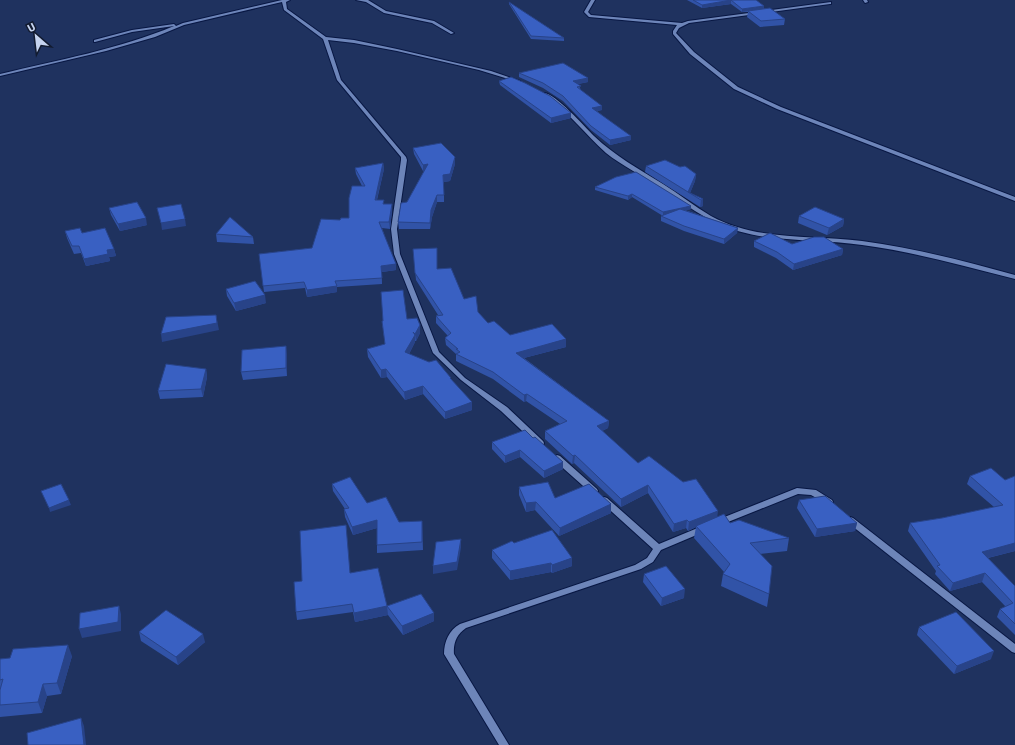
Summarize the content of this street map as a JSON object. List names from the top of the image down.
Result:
{
  "north": "top left"
}
